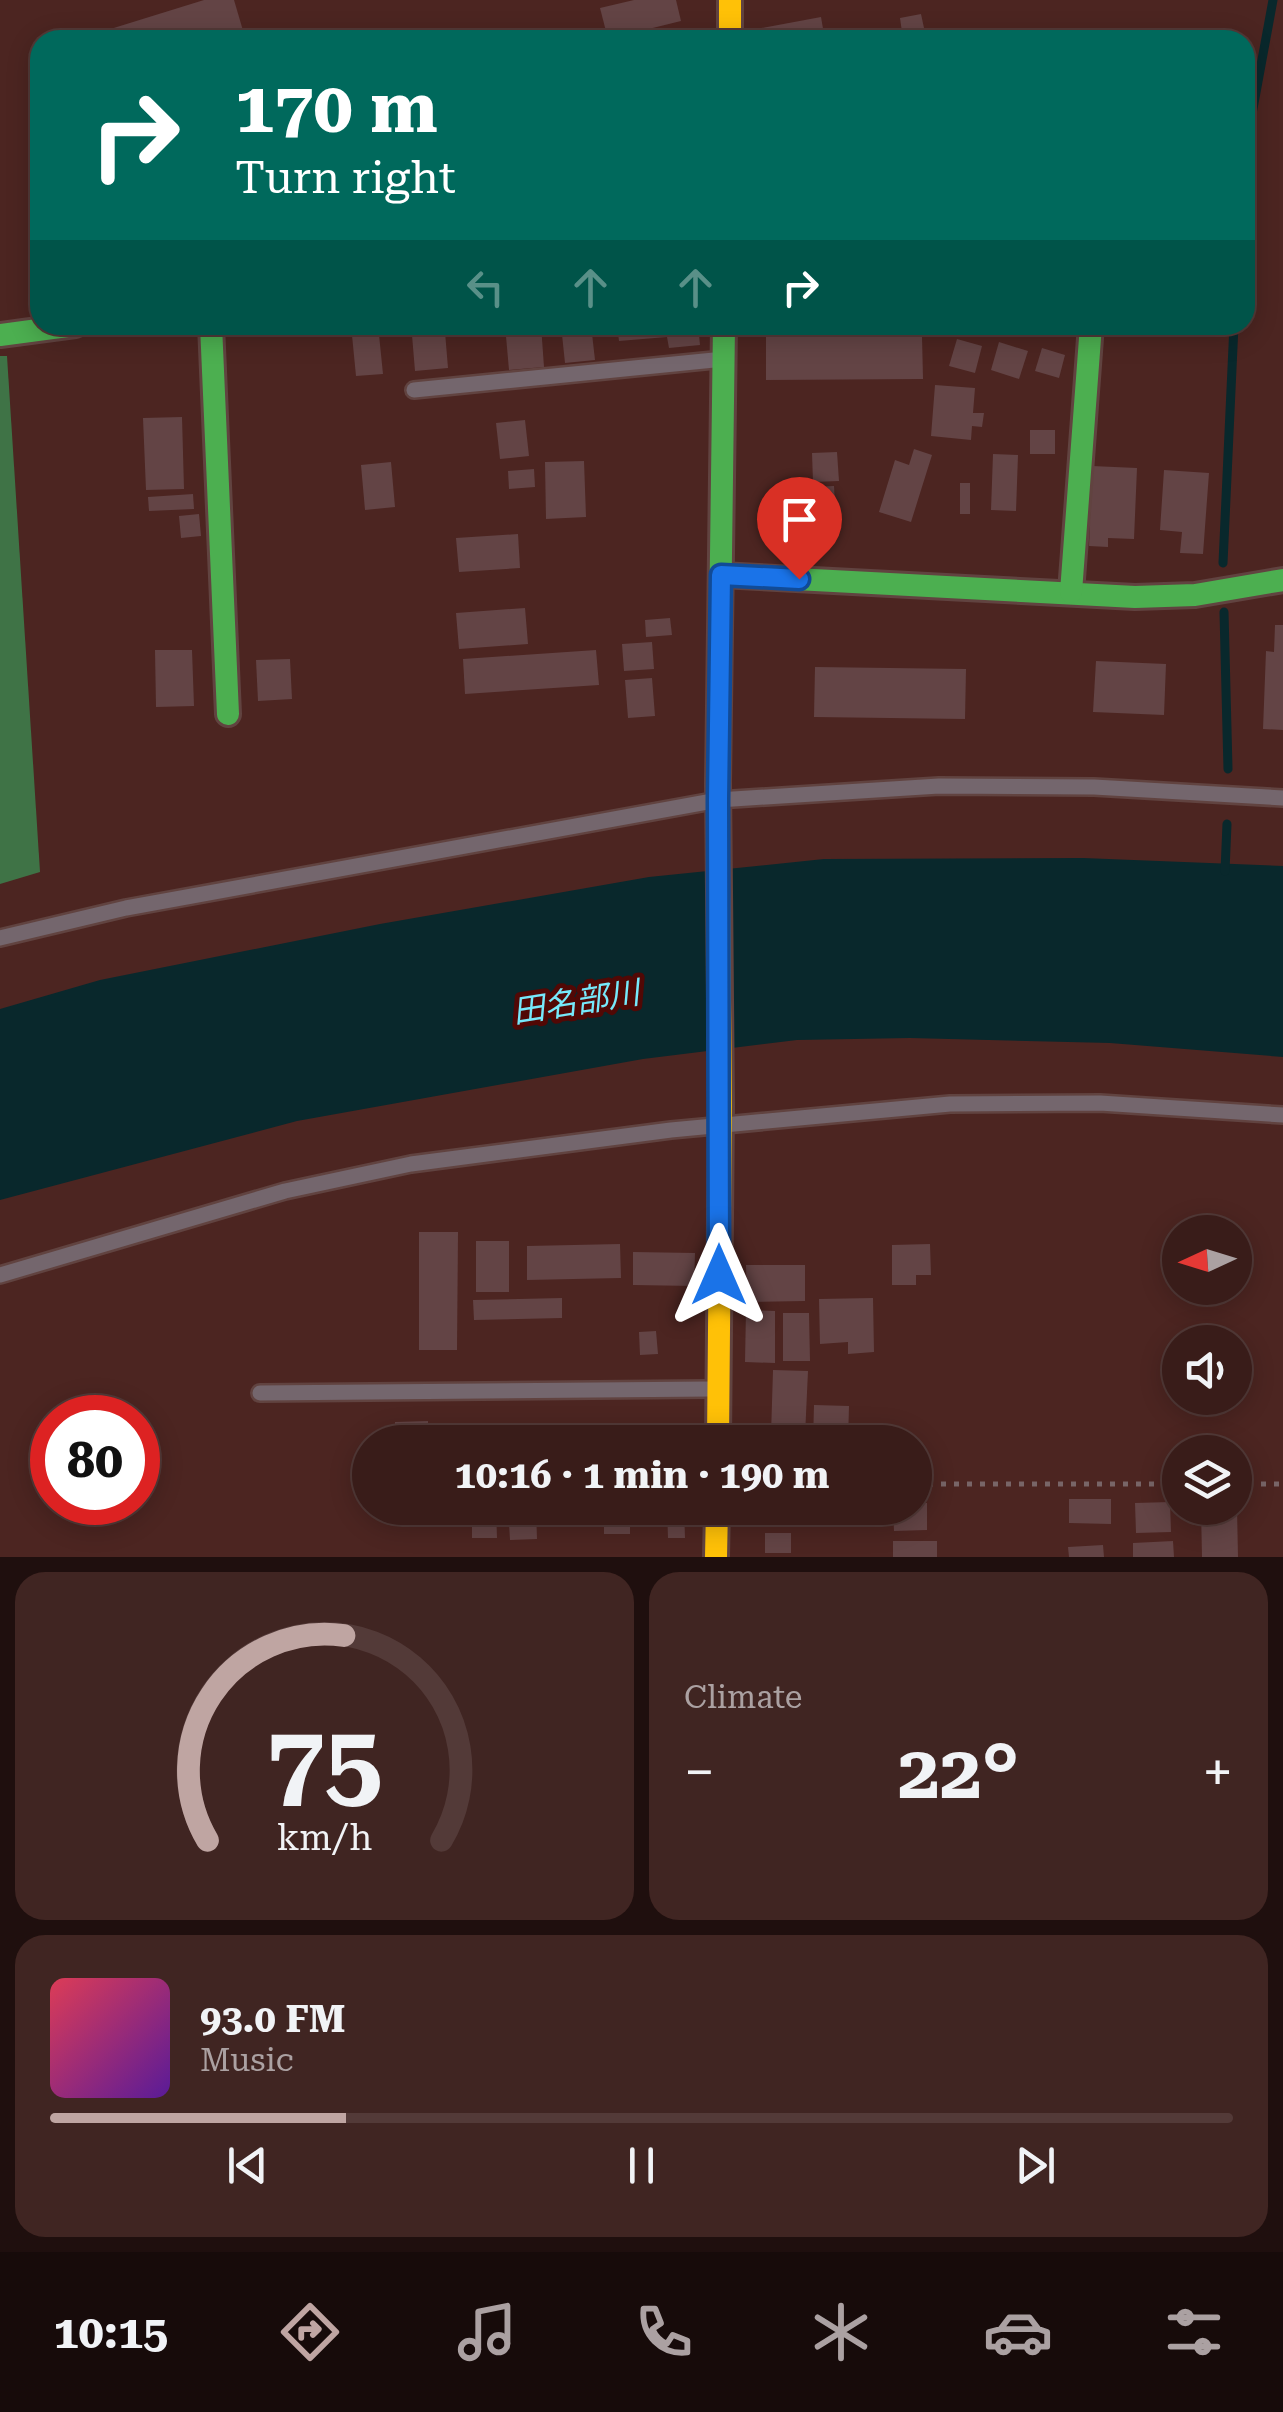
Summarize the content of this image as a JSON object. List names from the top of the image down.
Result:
{
  "water": ["田名部川"],
  "north": "left",
  "page": {
    "turn": ["170 m", "Turn right"],
    "limit": "80",
    "trip": "10:16 · 1 min · 190 m",
    "tile": "Climate",
    "heat": ["−", "22°", "+"],
    "song": ["93.0 FM", "Music"],
    "tabs": "10:15",
    "gauge": ["75", "km/h"]
  }
}
